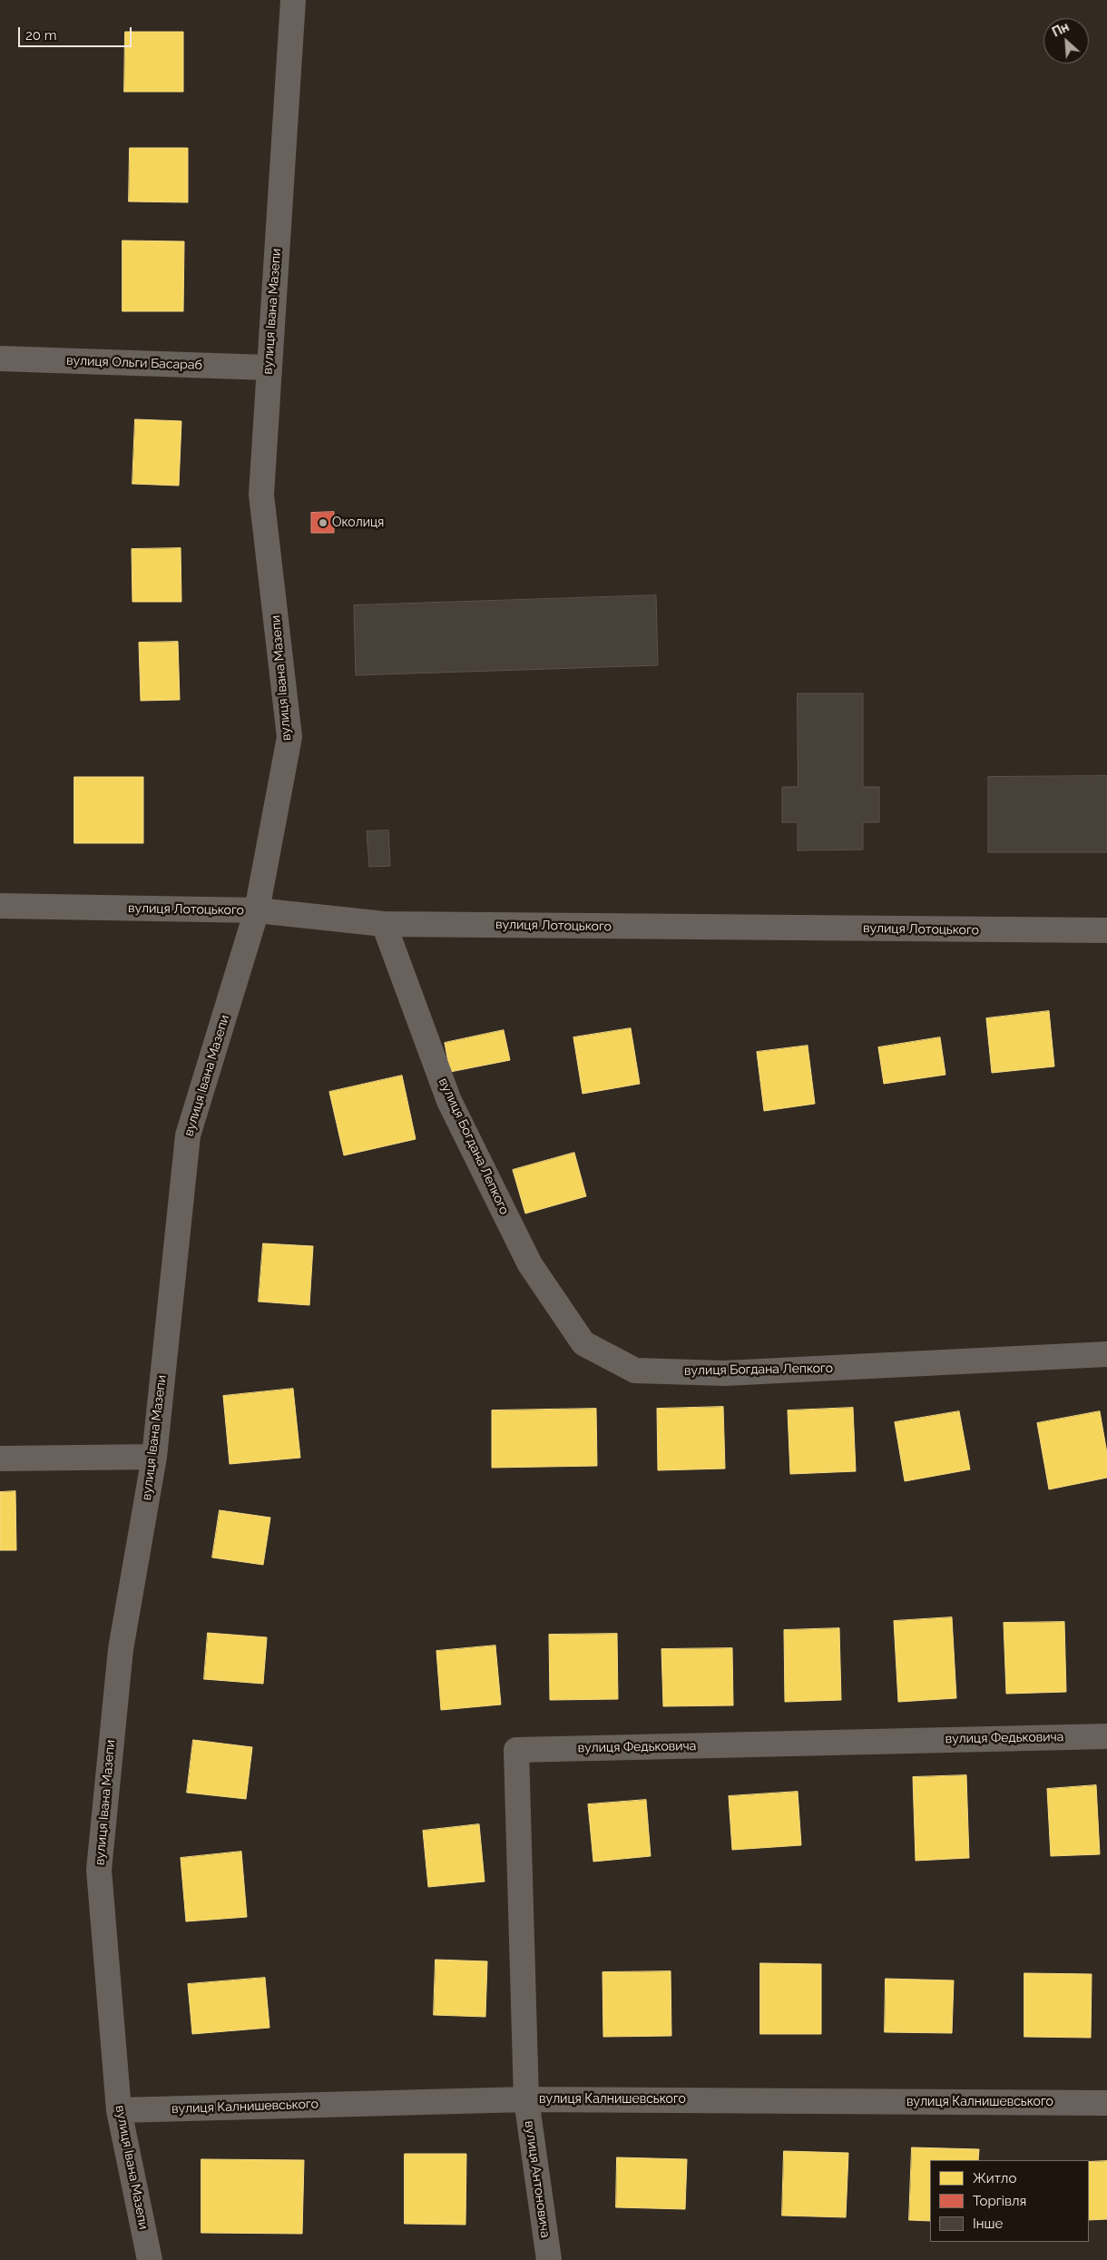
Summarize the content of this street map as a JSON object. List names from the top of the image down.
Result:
{
  "streets": {
    "street": [
      "вулиця Івана Мазепи",
      "вулиця Ольги Басараб",
      "вулиця Лотоцького",
      "вулиця Богдана Лепкого",
      "вулиця Федьковича",
      "вулиця Калнишевського",
      "вулиця Антоновича"
    ]
  },
  "crossings": [
    ["вулиця Івана Мазепи", "вулиця Ольги Басараб"],
    ["вулиця Івана Мазепи", "вулиця Лотоцького"],
    ["вулиця Івана Мазепи", "вулиця Калнишевського"],
    ["вулиця Лотоцького", "вулиця Богдана Лепкого"],
    ["вулиця Федьковича", "вулиця Калнишевського"],
    ["вулиця Федьковича", "вулиця Антоновича"],
    ["вулиця Калнишевського", "вулиця Антоновича"]
  ],
  "places": ["Околиця"],
  "legend": ["Житло", "Торгівля", "Інше"],
  "scale_bar": "20 m",
  "north": "top left"
}
